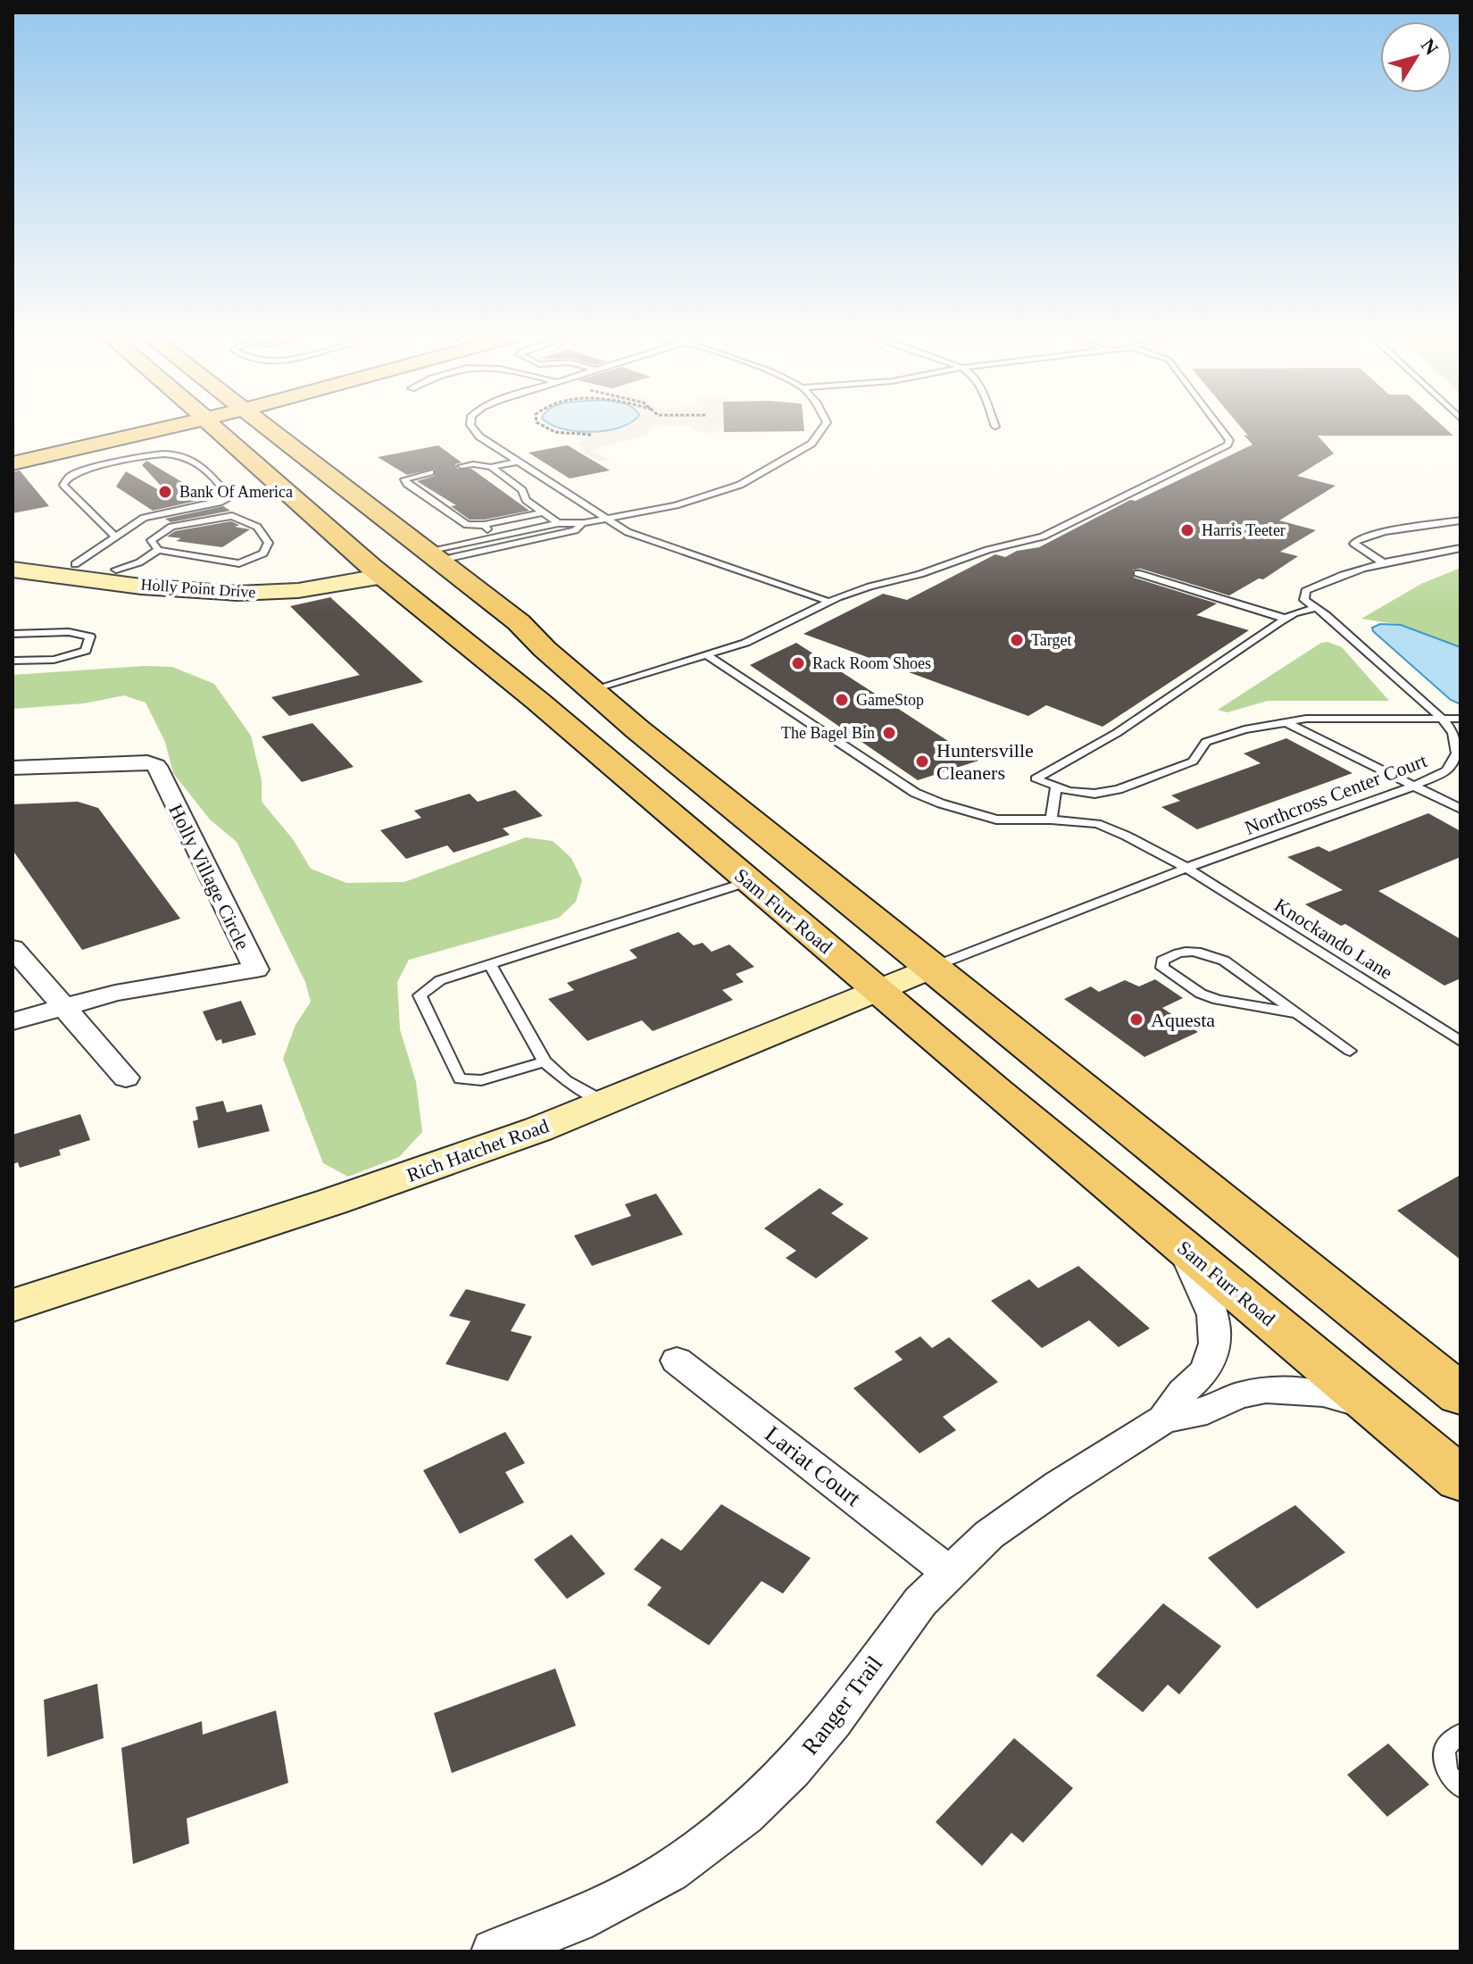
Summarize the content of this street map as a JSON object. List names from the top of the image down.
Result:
{
  "streets": {
    "main road": ["Holly Point Drive", "Sam Furr Road", "Rich Hatchet Road"],
    "street": ["Holly Village Circle", "Lariat Court", "Ranger Trail"],
    "lane": ["Northcross Center Court", "Knockando Lane"]
  },
  "crossings": [
    ["Holly Point Drive", "Sam Furr Road"],
    ["Northcross Center Court", "Knockando Lane"],
    ["Northcross Center Court", "Rich Hatchet Road"],
    ["Sam Furr Road", "Rich Hatchet Road"],
    ["Sam Furr Road", "Ranger Trail"],
    ["Lariat Court", "Ranger Trail"]
  ],
  "places": [
    "Bank Of America",
    "Harris Teeter",
    "Target",
    "Rack Room Shoes",
    "GameStop",
    "The Bagel Bin",
    "Huntersville Cleaners",
    "Aquesta"
  ],
  "north": "top right"
}
